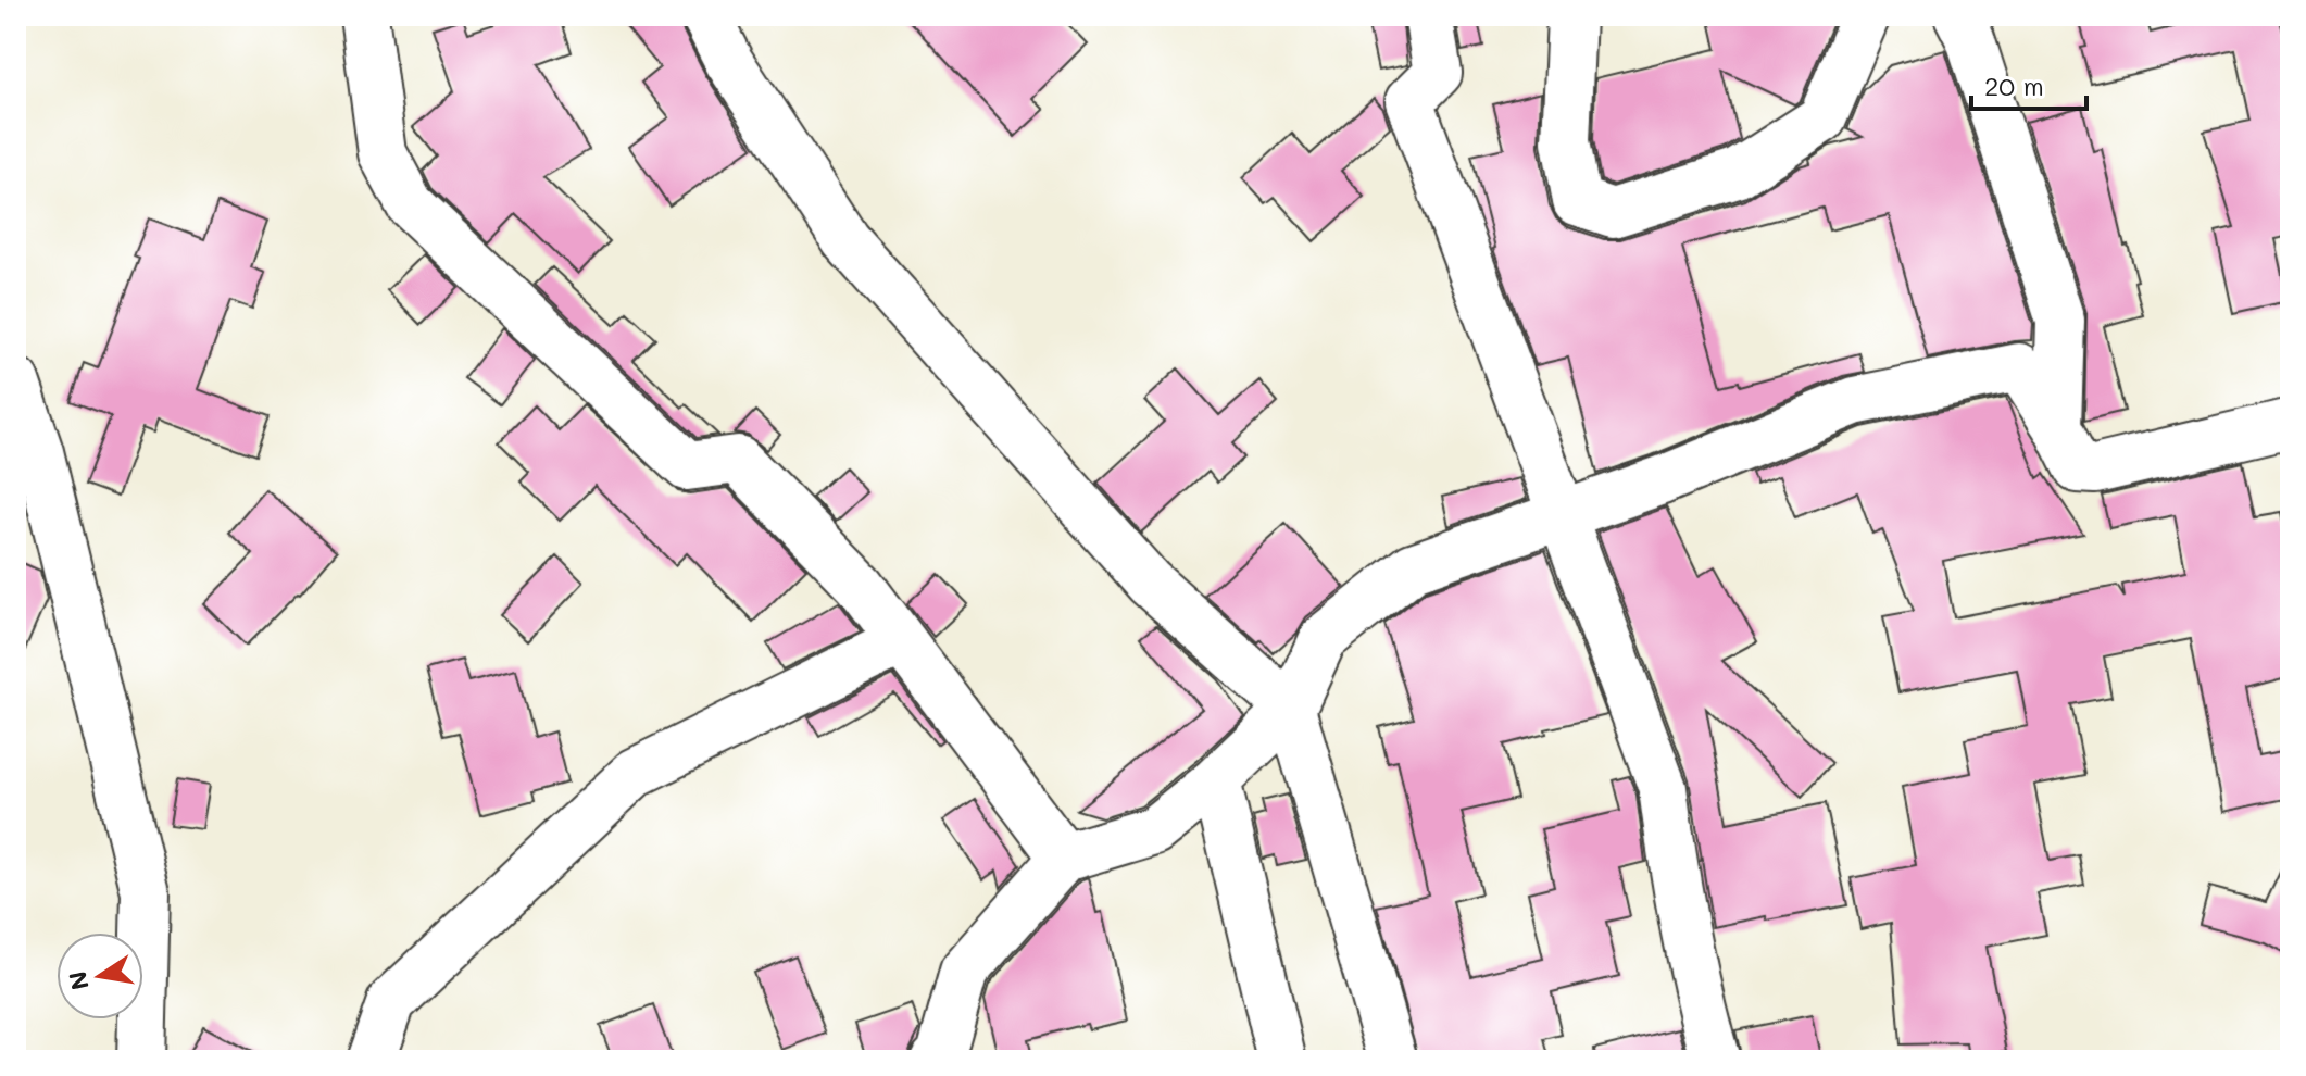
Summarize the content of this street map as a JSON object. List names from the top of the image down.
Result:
{
  "scale_bar": "20 m",
  "north": "left"
}
